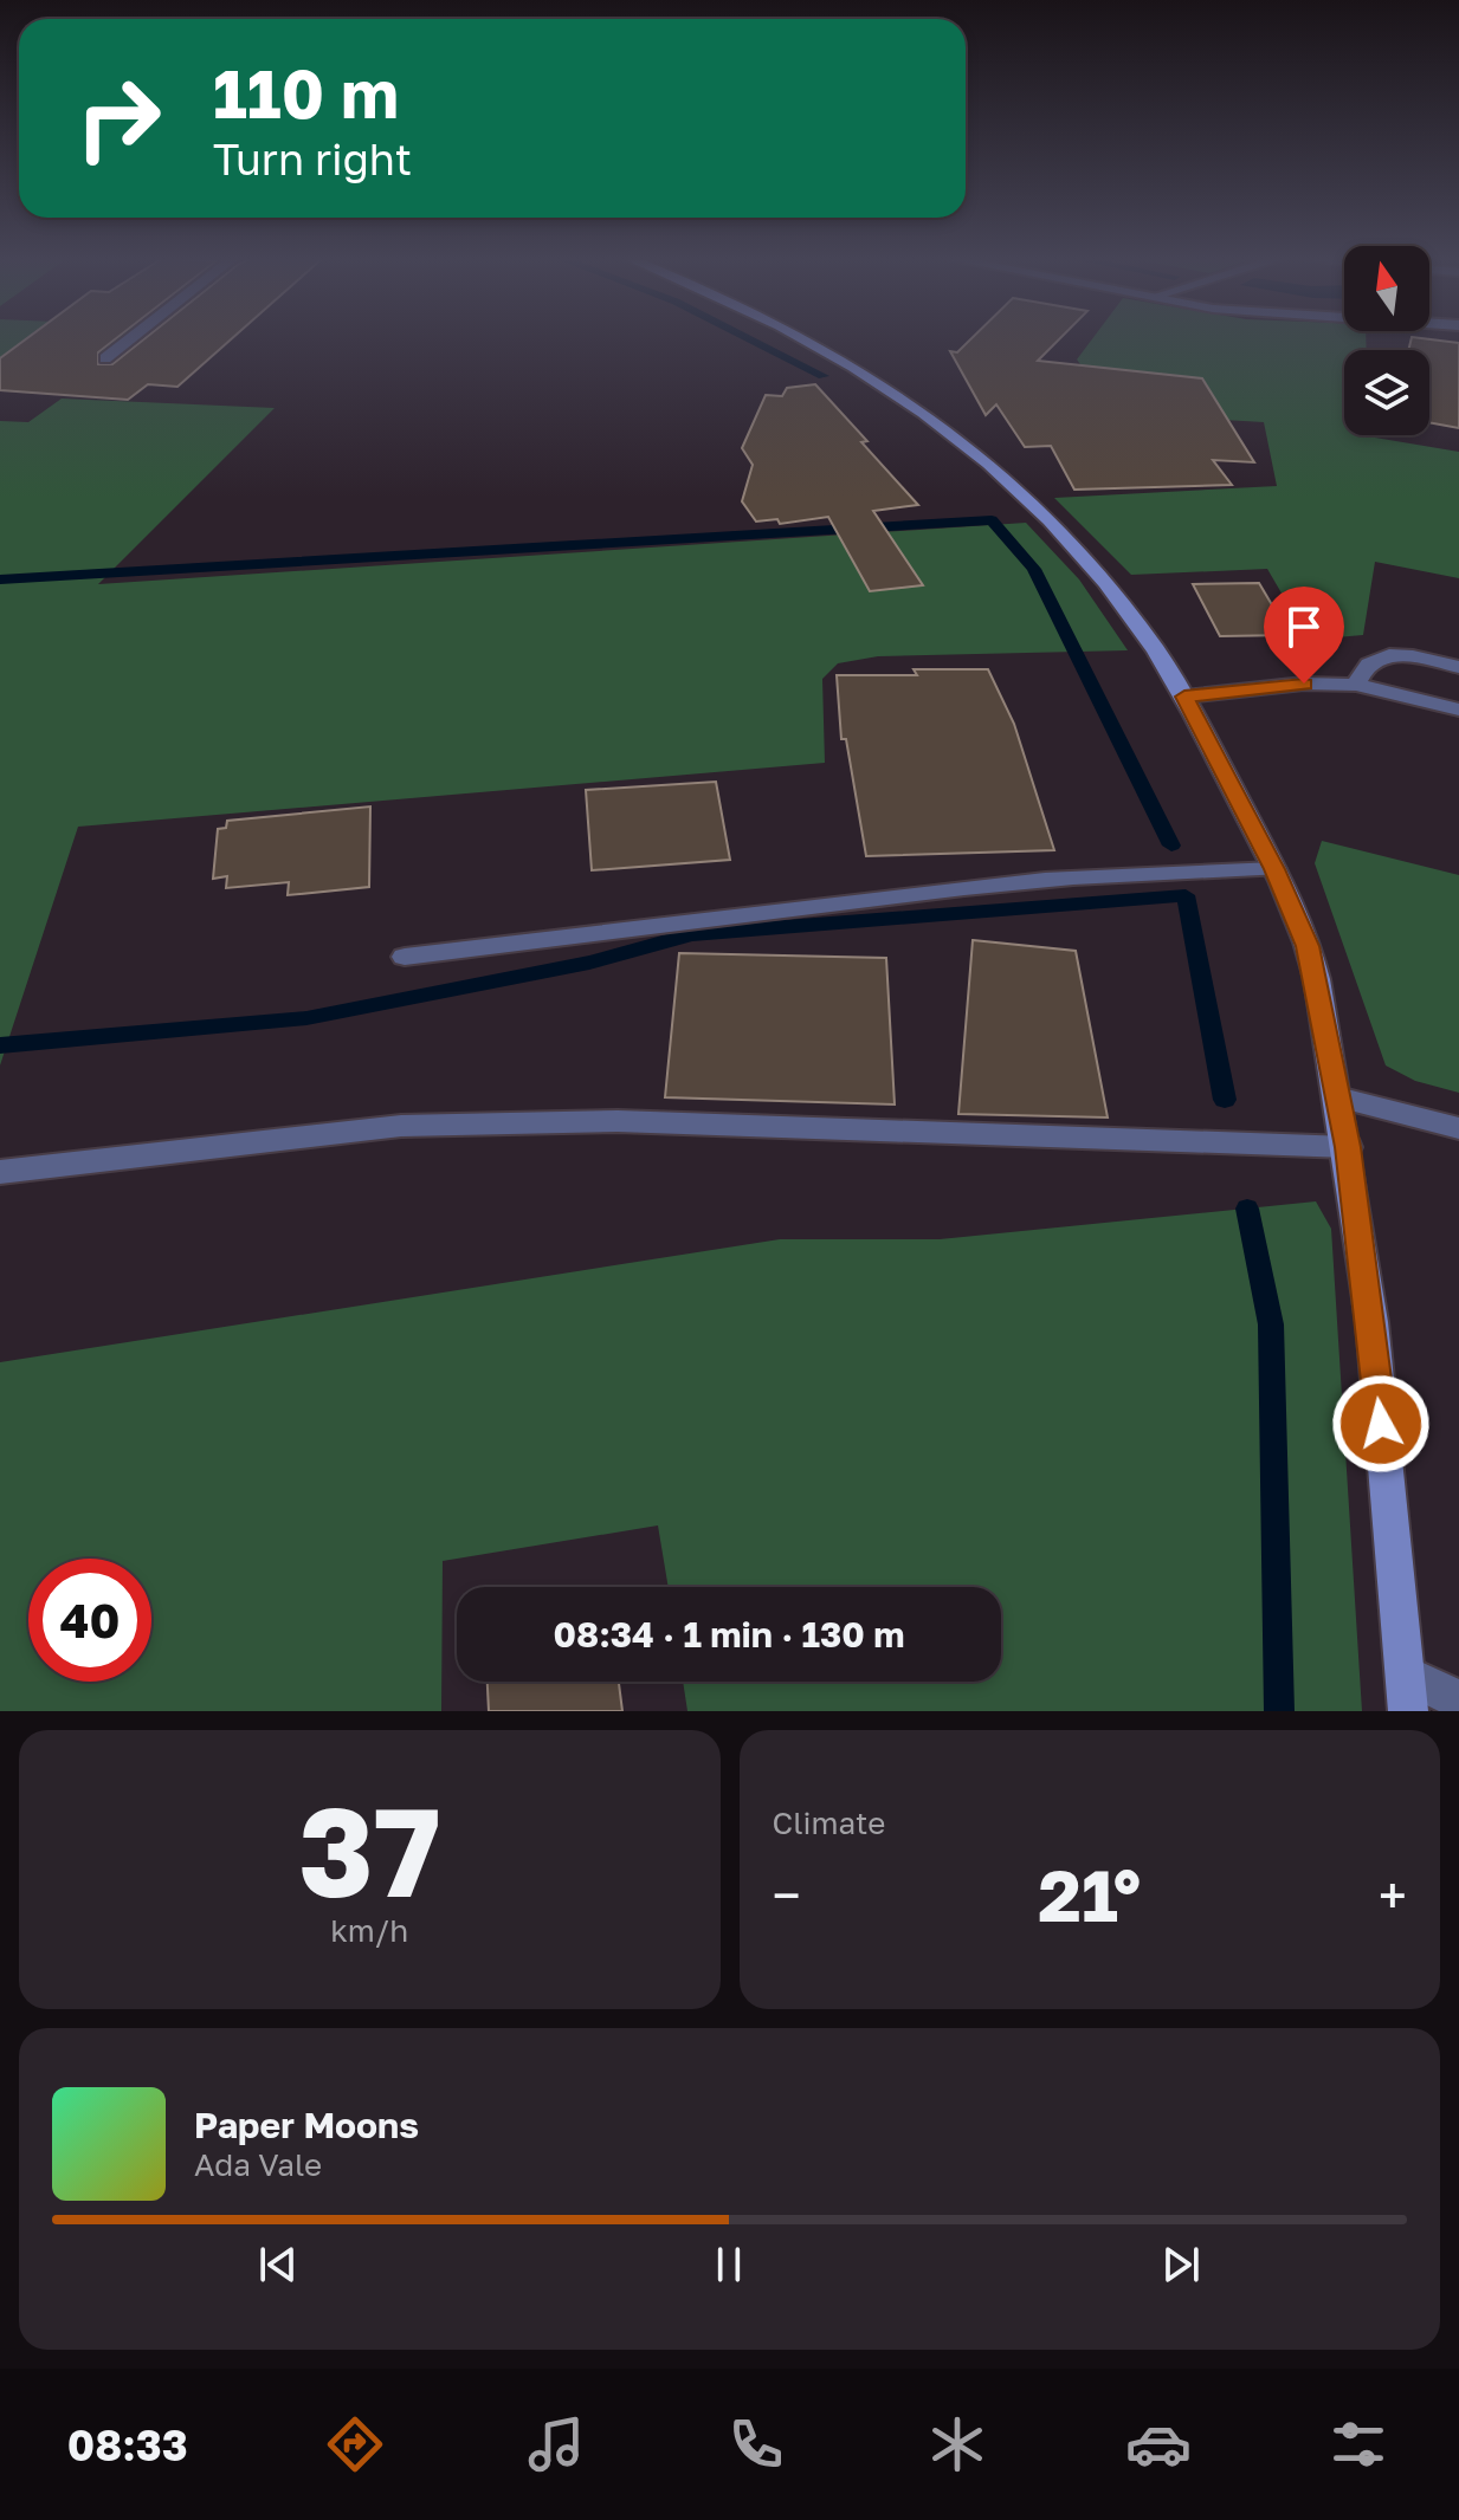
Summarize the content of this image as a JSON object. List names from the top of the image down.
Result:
{
  "north": "top",
  "page": {
    "turn": ["110 m", "Turn right"],
    "limit": "40",
    "trip": "08:34 · 1 min · 130 m",
    "tile": [
      ["37", "km/h"],
      "Climate"
    ],
    "heat": ["−", "21°", "+"],
    "song": ["Paper Moons", "Ada Vale"],
    "tabs": "08:33"
  }
}
